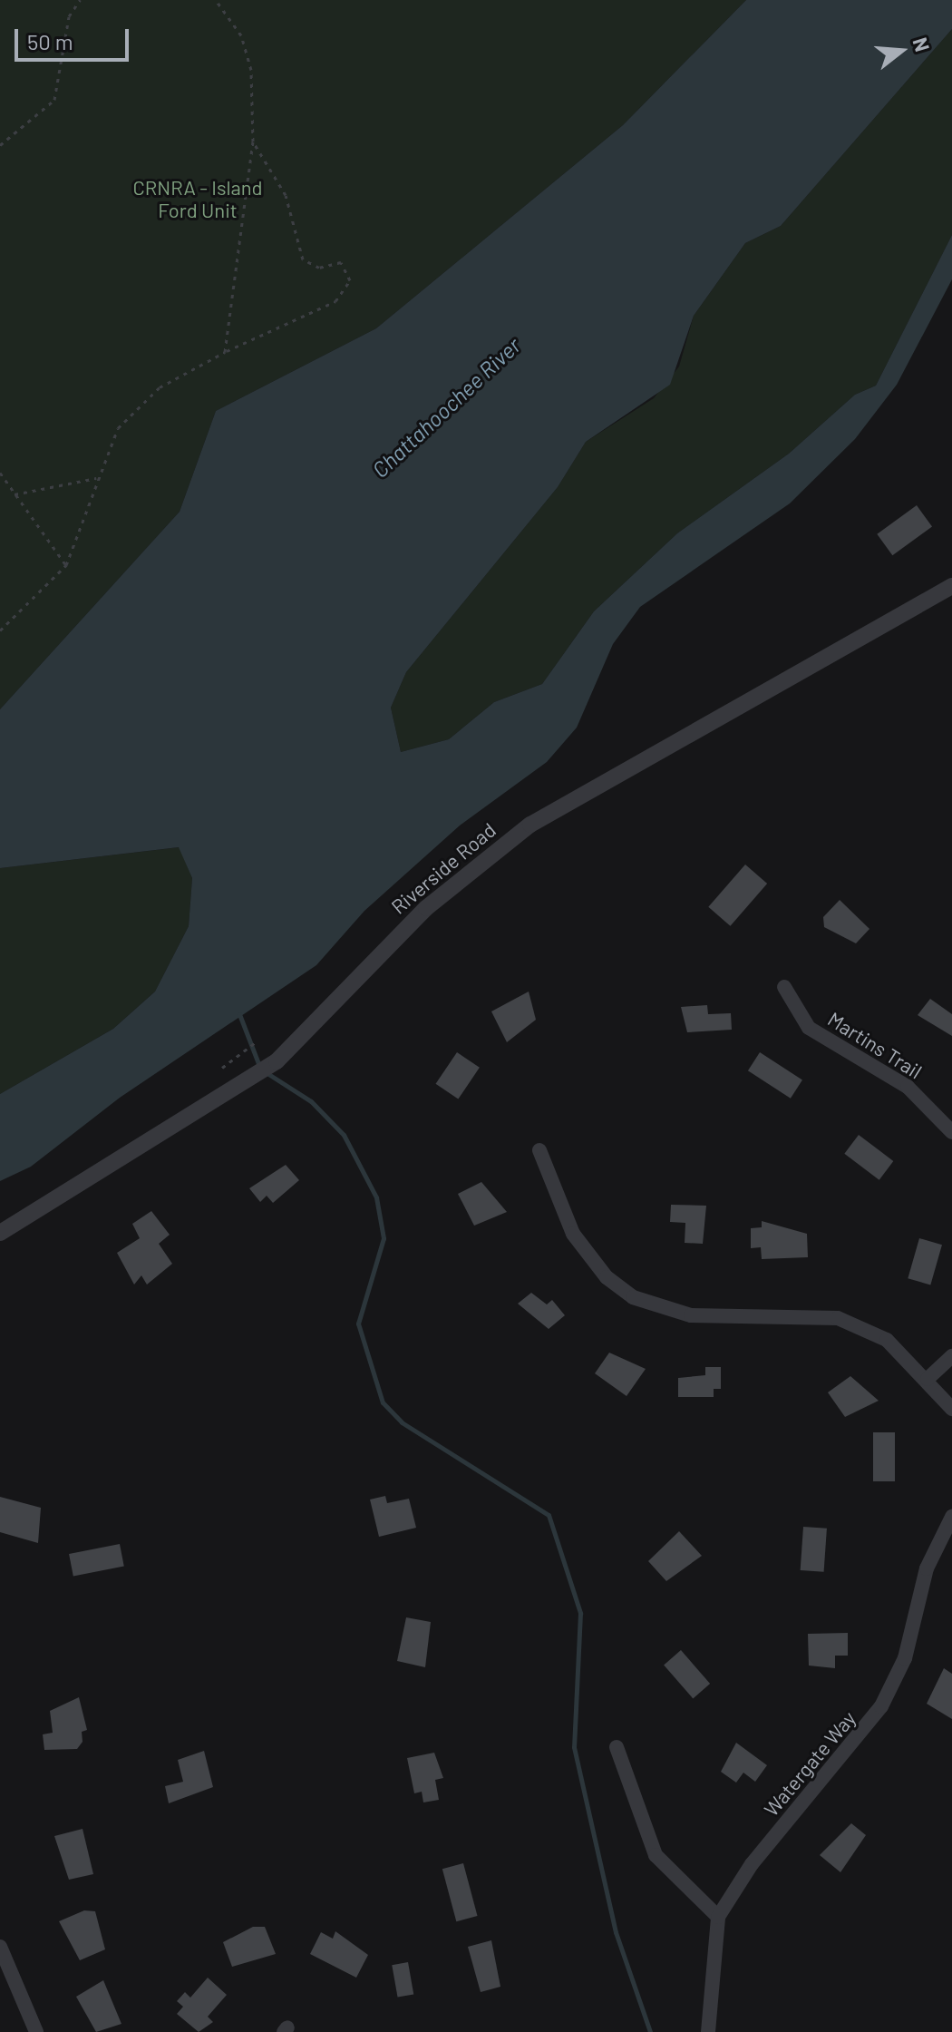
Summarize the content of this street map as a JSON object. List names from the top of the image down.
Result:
{
  "streets": {
    "street": ["Riverside Road", "Martins Trail", "Watergate Way"]
  },
  "water": ["Chattahoochee River"],
  "parks": ["CRNRA - Island Ford Unit"],
  "scale_bar": "50 m",
  "north": "right"
}
